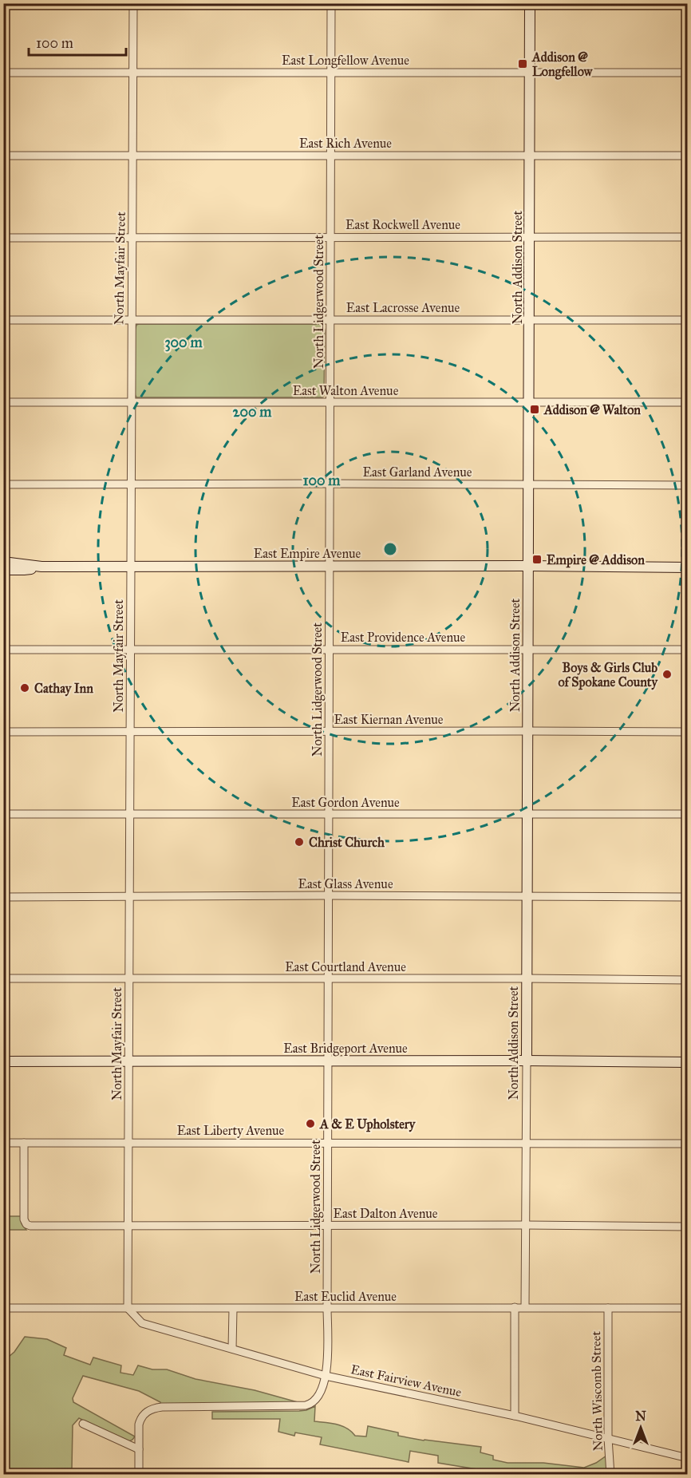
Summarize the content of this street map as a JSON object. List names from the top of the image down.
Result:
{
  "streets": {
    "street": [
      "East Longfellow Avenue",
      "East Rich Avenue",
      "East Rockwell Avenue",
      "North Addison Street",
      "North Mayfair Street",
      "North Lidgerwood Street",
      "East Lacrosse Avenue",
      "East Walton Avenue",
      "East Garland Avenue",
      "East Empire Avenue",
      "East Providence Avenue",
      "East Kiernan Avenue",
      "East Gordon Avenue",
      "East Glass Avenue",
      "East Courtland Avenue",
      "East Bridgeport Avenue",
      "East Liberty Avenue",
      "East Dalton Avenue",
      "East Euclid Avenue",
      "East Fairview Avenue",
      "North Wiscomb Street"
    ]
  },
  "crossings": [
    ["East Longfellow Avenue", "North Addison Street"],
    ["East Longfellow Avenue", "North Mayfair Street"],
    ["East Longfellow Avenue", "North Lidgerwood Street"],
    ["East Rich Avenue", "North Addison Street"],
    ["East Rich Avenue", "North Mayfair Street"],
    ["East Rich Avenue", "North Lidgerwood Street"],
    ["East Rockwell Avenue", "North Addison Street"],
    ["East Rockwell Avenue", "North Mayfair Street"],
    ["East Rockwell Avenue", "North Lidgerwood Street"],
    ["North Addison Street", "East Lacrosse Avenue"],
    ["North Addison Street", "East Walton Avenue"],
    ["North Addison Street", "East Garland Avenue"],
    ["North Addison Street", "East Empire Avenue"],
    ["North Addison Street", "East Providence Avenue"],
    ["North Addison Street", "East Kiernan Avenue"],
    ["North Addison Street", "East Gordon Avenue"],
    ["North Addison Street", "East Glass Avenue"],
    ["North Addison Street", "East Courtland Avenue"],
    ["North Addison Street", "East Bridgeport Avenue"],
    ["North Addison Street", "East Liberty Avenue"],
    ["North Addison Street", "East Dalton Avenue"],
    ["North Addison Street", "East Euclid Avenue"],
    ["North Mayfair Street", "East Lacrosse Avenue"],
    ["North Mayfair Street", "East Walton Avenue"],
    ["North Mayfair Street", "East Garland Avenue"],
    ["North Mayfair Street", "East Empire Avenue"],
    ["North Mayfair Street", "East Providence Avenue"],
    ["North Mayfair Street", "East Kiernan Avenue"],
    ["North Mayfair Street", "East Gordon Avenue"],
    ["North Mayfair Street", "East Glass Avenue"],
    ["North Mayfair Street", "East Courtland Avenue"],
    ["North Mayfair Street", "East Bridgeport Avenue"],
    ["North Mayfair Street", "East Liberty Avenue"],
    ["North Mayfair Street", "East Dalton Avenue"],
    ["North Mayfair Street", "East Euclid Avenue"],
    ["North Mayfair Street", "East Fairview Avenue"],
    ["North Lidgerwood Street", "East Lacrosse Avenue"],
    ["North Lidgerwood Street", "East Walton Avenue"],
    ["North Lidgerwood Street", "East Garland Avenue"],
    ["North Lidgerwood Street", "East Empire Avenue"],
    ["North Lidgerwood Street", "East Providence Avenue"],
    ["North Lidgerwood Street", "East Kiernan Avenue"],
    ["North Lidgerwood Street", "East Gordon Avenue"],
    ["North Lidgerwood Street", "East Glass Avenue"],
    ["North Lidgerwood Street", "East Courtland Avenue"],
    ["North Lidgerwood Street", "East Bridgeport Avenue"],
    ["North Lidgerwood Street", "East Liberty Avenue"],
    ["North Lidgerwood Street", "East Dalton Avenue"],
    ["North Lidgerwood Street", "East Euclid Avenue"],
    ["North Lidgerwood Street", "East Fairview Avenue"],
    ["East Liberty Avenue", "East Dalton Avenue"],
    ["East Euclid Avenue", "East Fairview Avenue"],
    ["East Euclid Avenue", "North Wiscomb Street"],
    ["East Fairview Avenue", "North Wiscomb Street"]
  ],
  "places": {
    "transit": ["Addison @ Longfellow", "Addison @ Walton", "Empire @ Addison"],
    "other": [
      "Boys & Girls Club of Spokane County",
      "Cathay Inn",
      "Christ Church",
      "A & E Upholstery"
    ]
  },
  "scale_bar": "100 m",
  "north": "top",
  "rings": ["300 m", "200 m", "100 m"]
}
